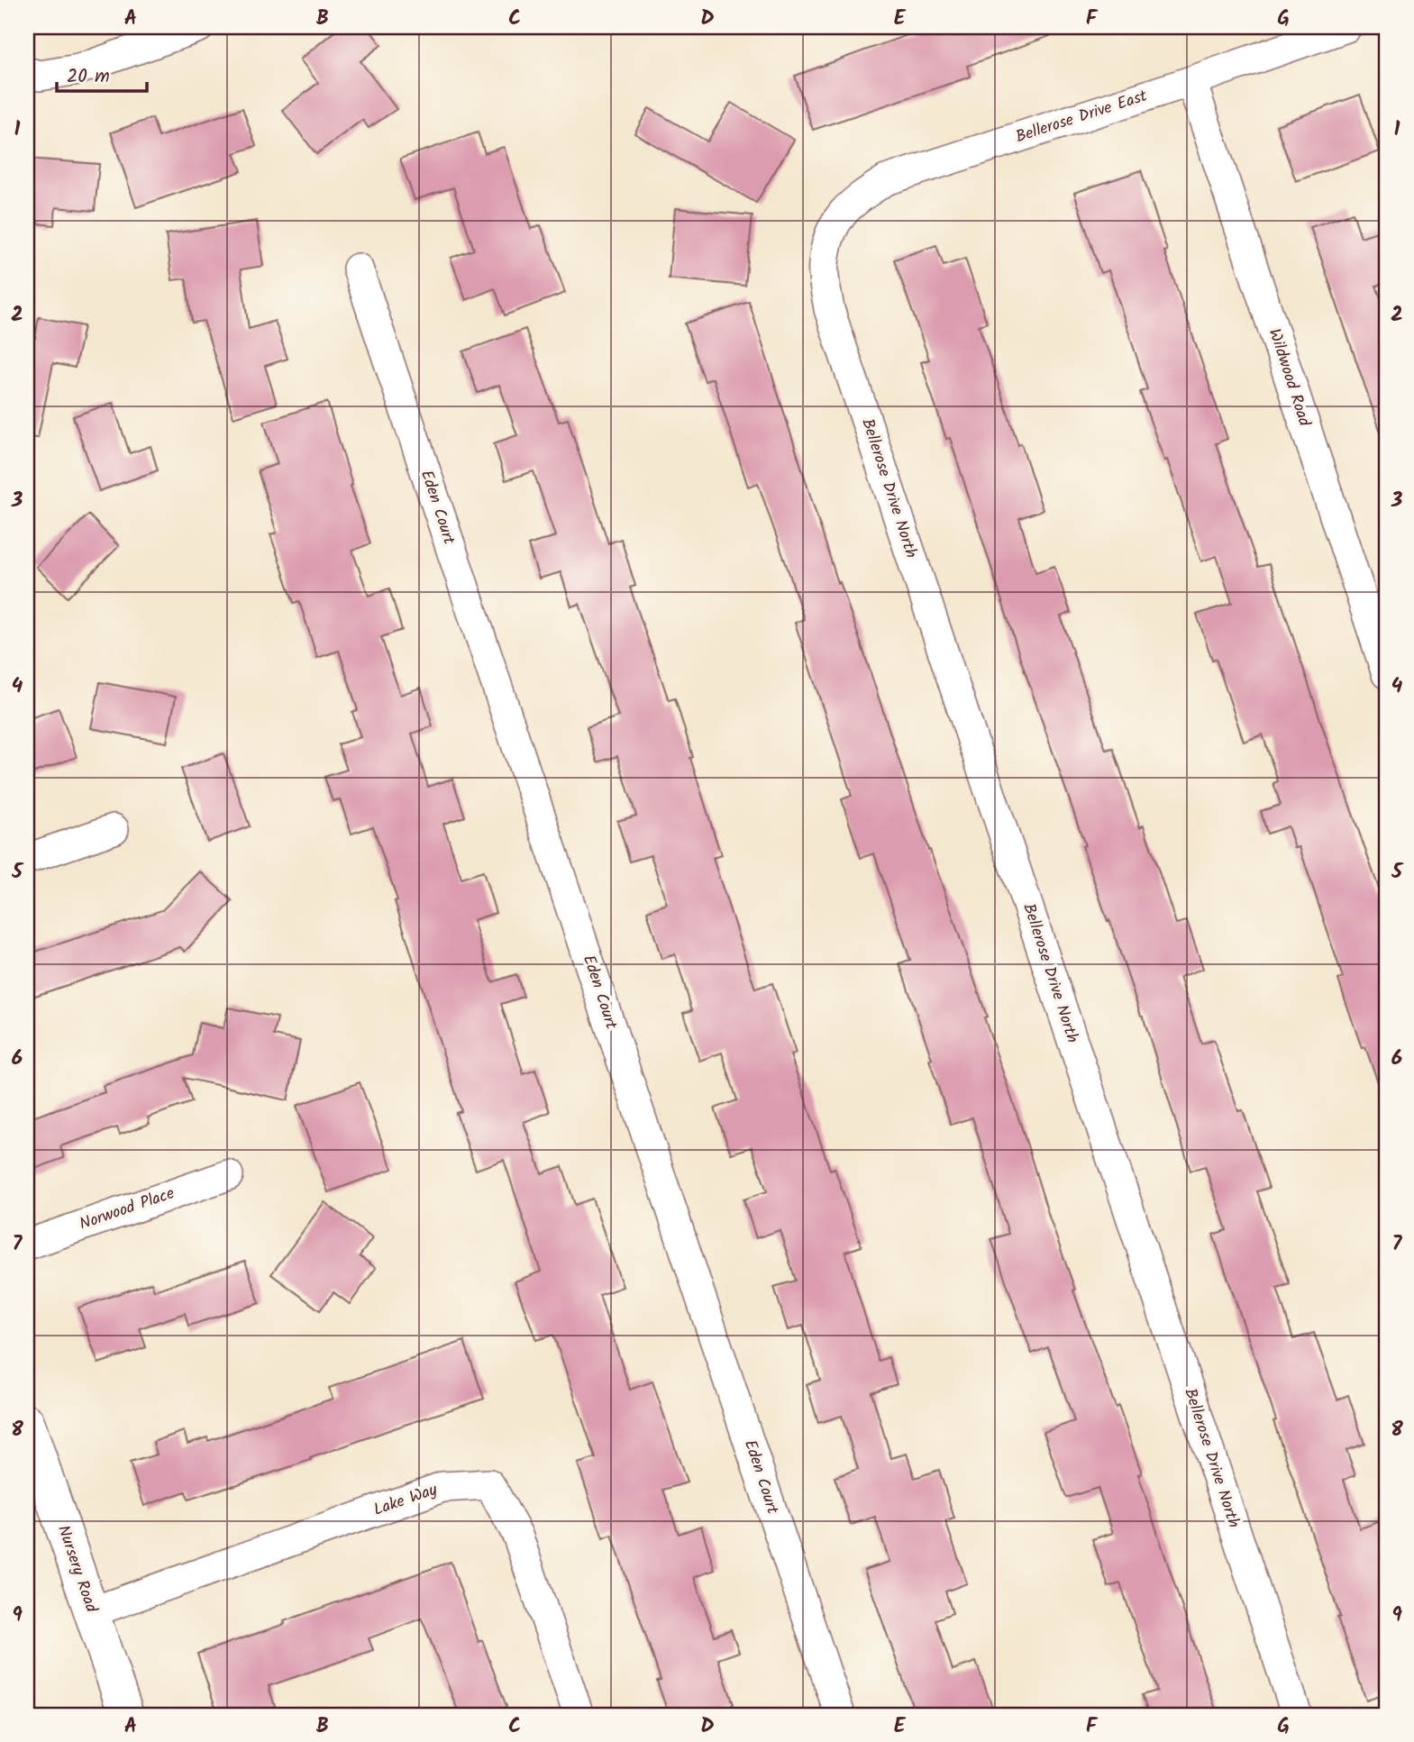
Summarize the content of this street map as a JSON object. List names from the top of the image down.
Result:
{
  "streets": {
    "street": [
      "Bellerose Drive East",
      "Wildwood Road",
      "Bellerose Drive North",
      "Eden Court",
      "Norwood Place",
      "Lake Way",
      "Nursery Road"
    ]
  },
  "crossings": [
    ["Bellerose Drive East", "Wildwood Road"],
    ["Bellerose Drive East", "Bellerose Drive North"],
    ["Lake Way", "Nursery Road"]
  ],
  "scale_bar": "20 m",
  "grid": {
    "columns": [
      "A",
      "B",
      "C",
      "D",
      "E",
      "F",
      "G"
    ],
    "rows": [
      "1",
      "2",
      "3",
      "4",
      "5",
      "6",
      "7",
      "8",
      "9"
    ]
  }
}
